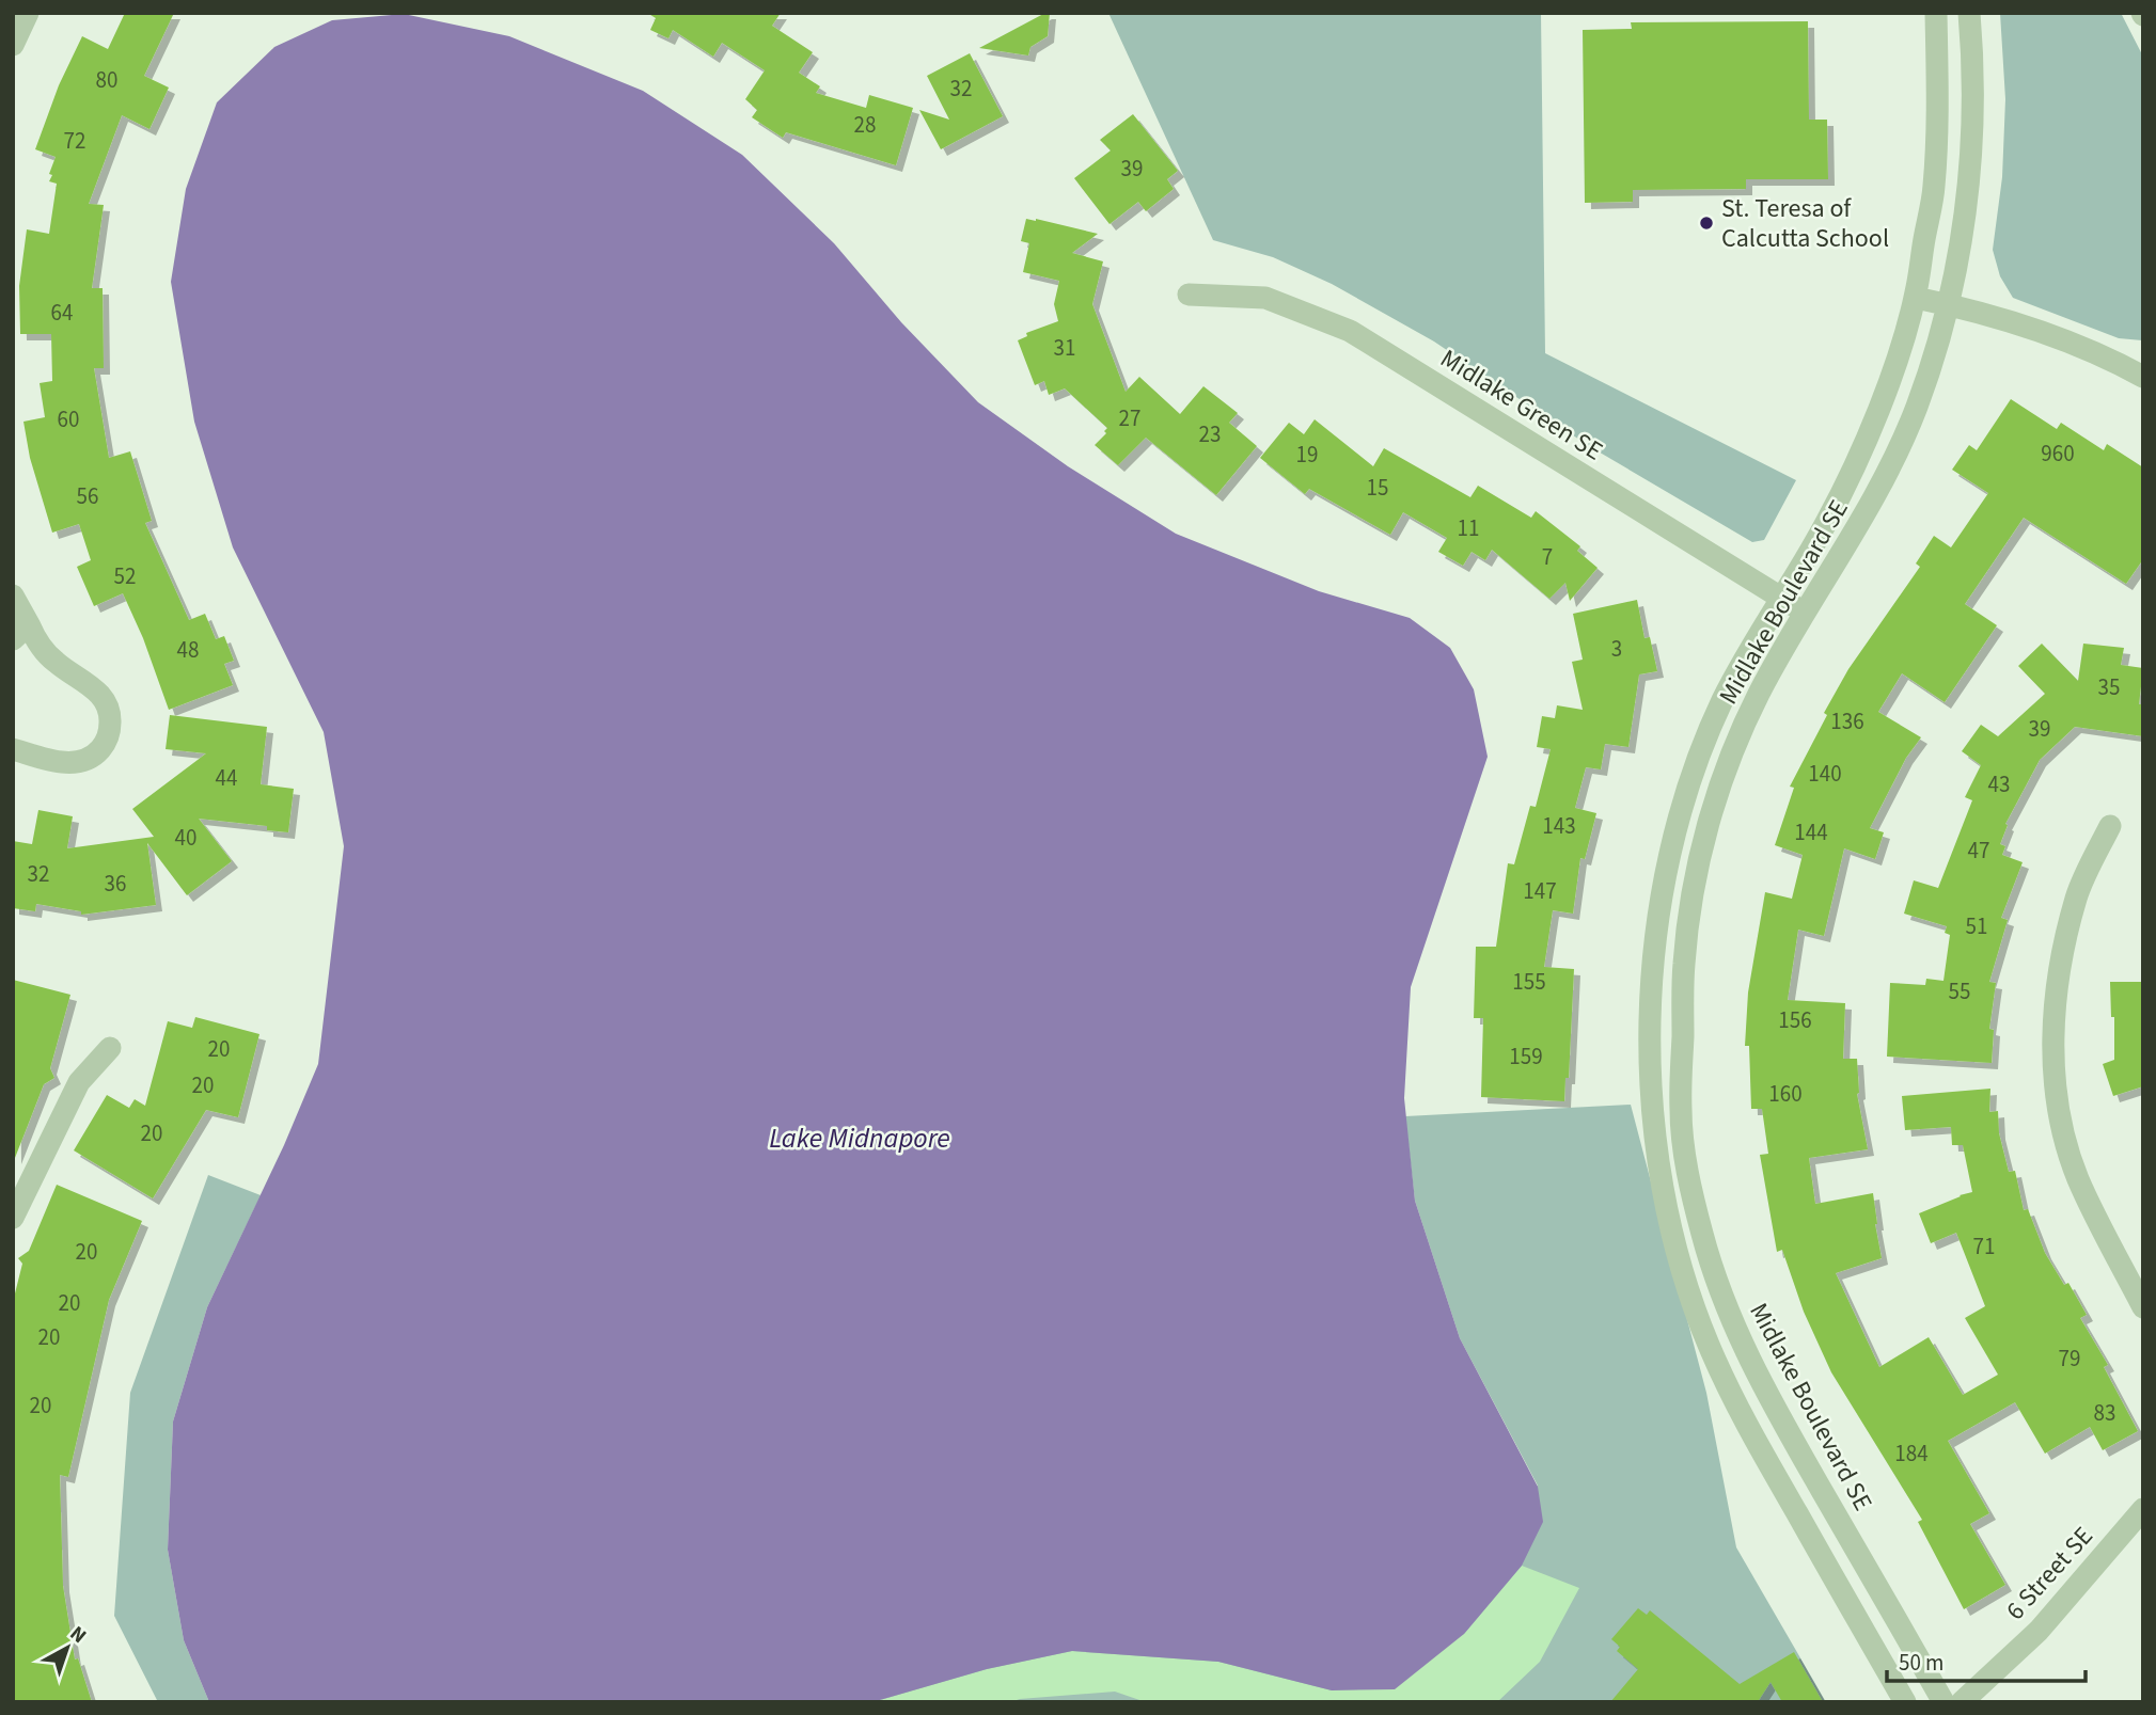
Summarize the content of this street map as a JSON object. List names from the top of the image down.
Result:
{
  "streets": {
    "street": ["Midlake Green SE", "Midlake Boulevard SE", "6 Street SE"]
  },
  "crossings": [
    ["Midlake Green SE", "Midlake Boulevard SE"]
  ],
  "water": ["Lake Midnapore"],
  "places": ["St. Teresa of Calcutta School"],
  "house_numbers": [
    "80",
    "32",
    "28",
    "72",
    "39",
    "64",
    "31",
    "27",
    "60",
    "23",
    "960",
    "19",
    "15",
    "56",
    "11",
    "7",
    "52",
    "3",
    "48",
    "35",
    "136",
    "39",
    "140",
    "44",
    "43",
    "143",
    "144",
    "40",
    "47",
    "32",
    "36",
    "147",
    "51",
    "155",
    "55",
    "156",
    "20",
    "159",
    "20",
    "160",
    "20",
    "71",
    "20",
    "20",
    "20",
    "79",
    "20",
    "83",
    "184"
  ],
  "scale_bar": "50 m",
  "north": "top right"
}
